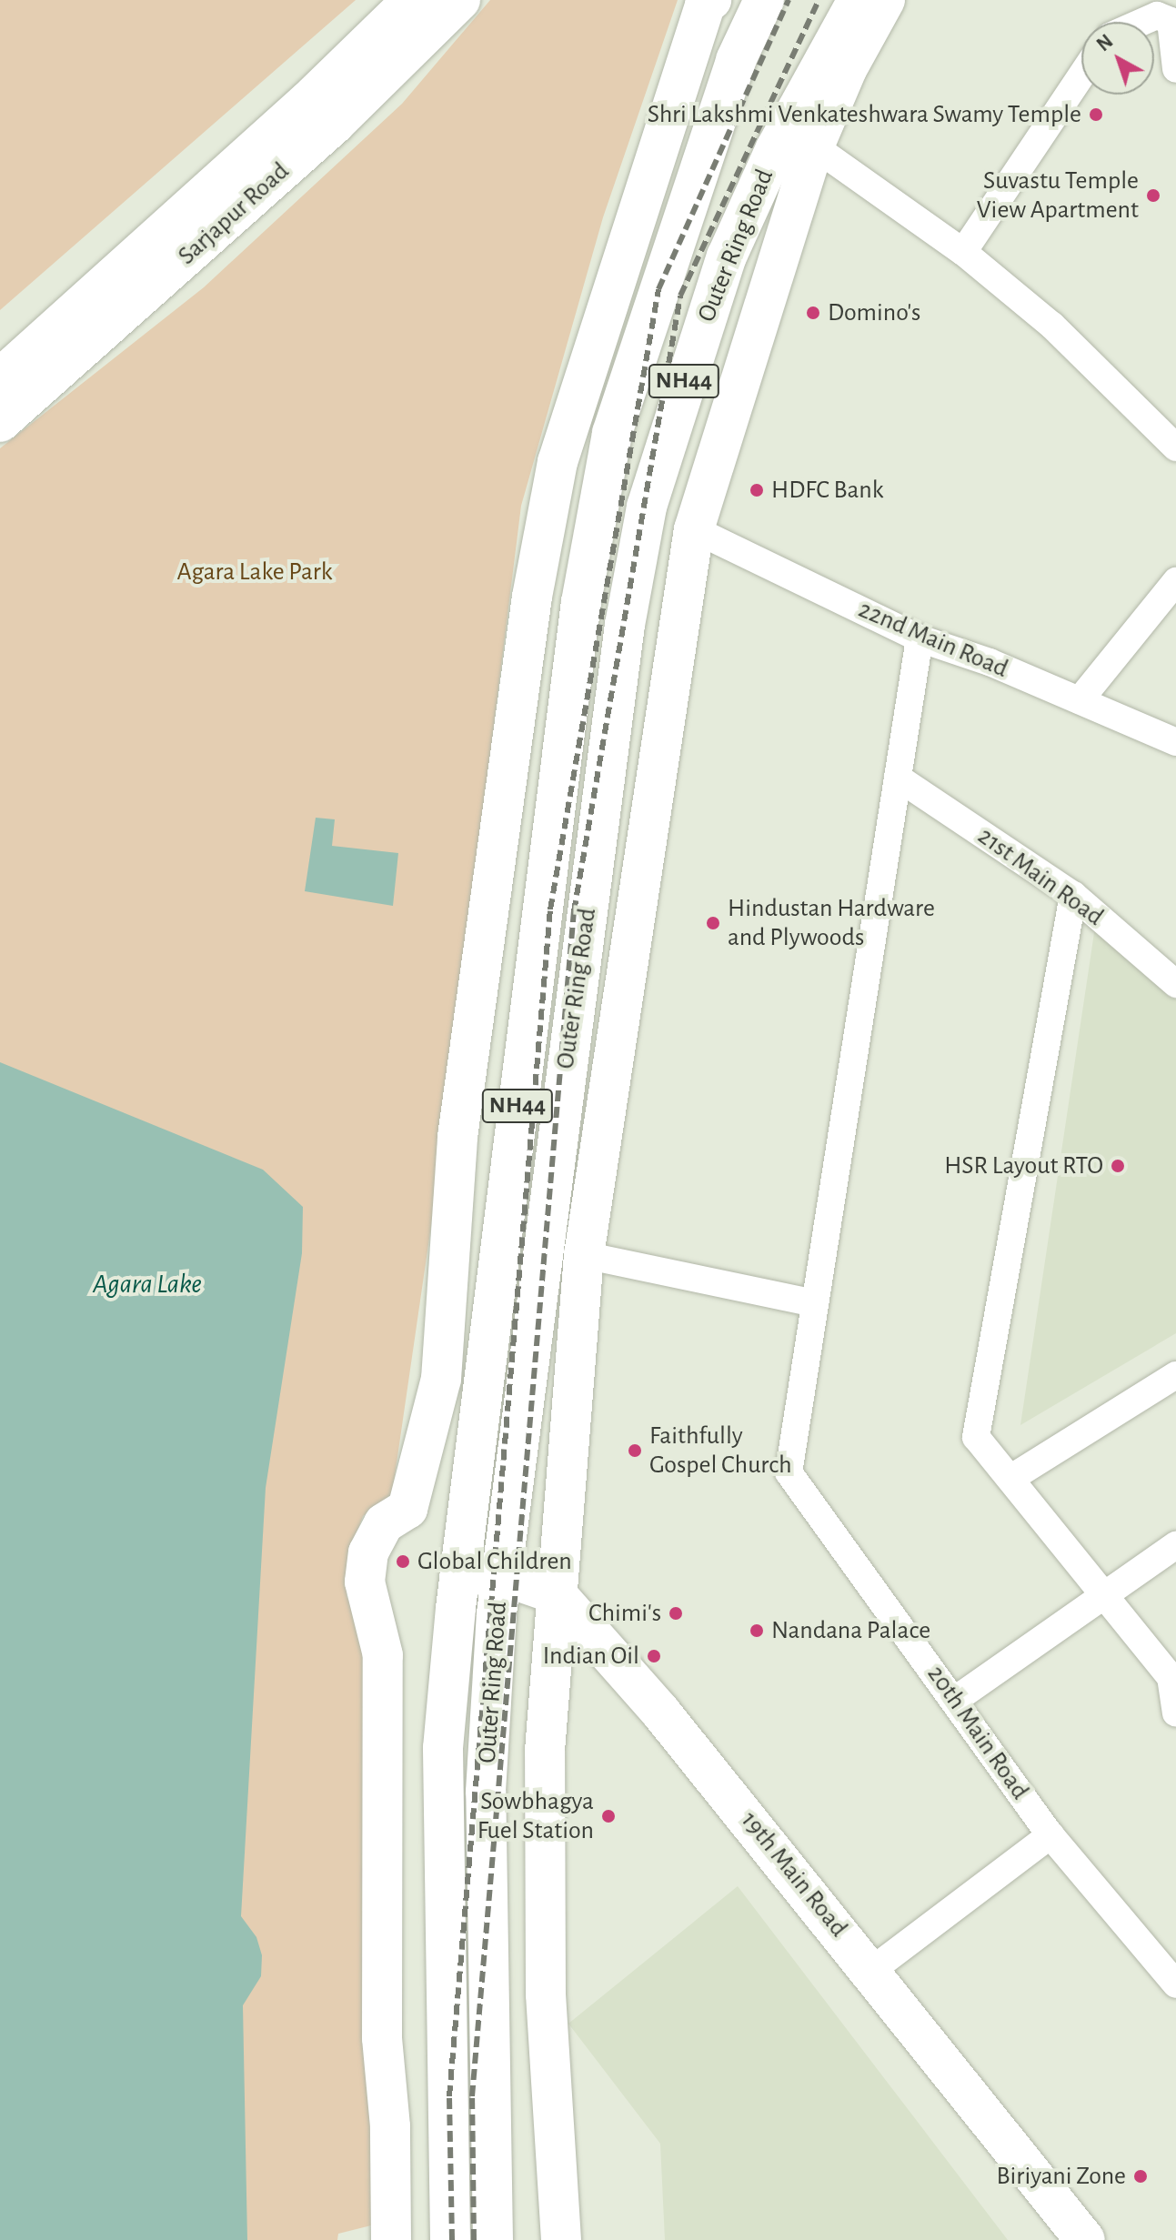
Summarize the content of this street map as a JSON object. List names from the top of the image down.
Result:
{
  "streets": {
    "main road": [
      "Sarjapur Road",
      "Outer Ring Road",
      "NH44",
      "19th Main Road"
    ],
    "street": ["22nd Main Road", "21st Main Road", "20th Main Road"]
  },
  "crossings": [
    ["Outer Ring Road", "19th Main Road"]
  ],
  "water": ["Agara Lake"],
  "parks": ["Agara Lake Park"],
  "places": [
    "Shri Lakshmi Venkateshwara Swamy Temple",
    "Suvastu Temple View Apartment",
    "Domino's",
    "HDFC Bank",
    "Hindustan Hardware and Plywoods",
    "HSR Layout RTO",
    "Faithfully Gospel Church",
    "Global Children",
    "Chimi's",
    "Nandana Palace",
    "Indian Oil",
    "Sowbhagya Fuel Station",
    "Biriyani Zone"
  ],
  "north": "top left"
}
